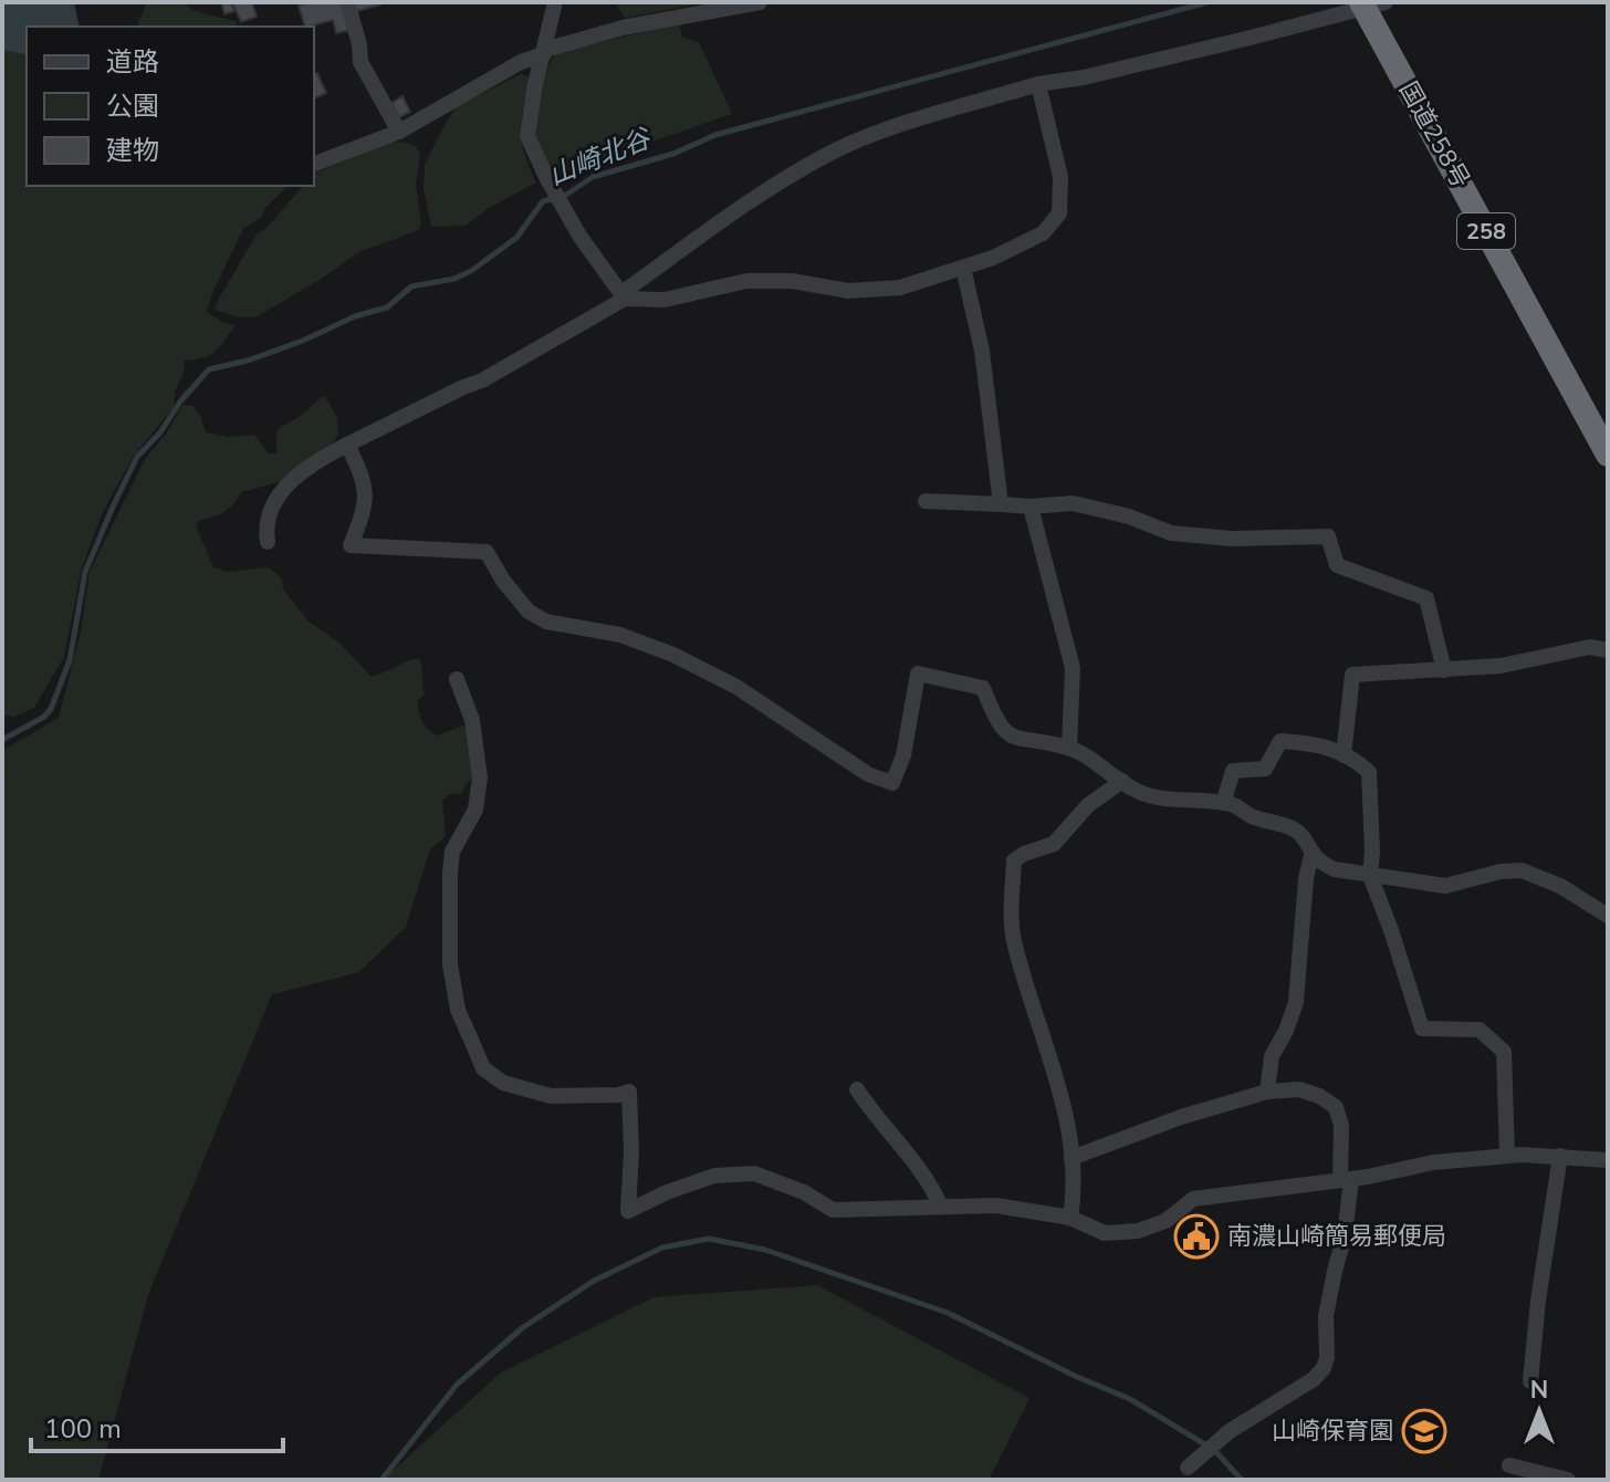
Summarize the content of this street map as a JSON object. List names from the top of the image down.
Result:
{
  "streets": {
    "highway": ["国道258号", "258"]
  },
  "water": ["山崎北谷"],
  "places": {
    "public building": ["南濃山崎簡易郵便局"],
    "school or university": ["山崎保育園"]
  },
  "legend": ["道路", "公園", "建物"],
  "scale_bar": "100 m",
  "north": "top"
}
